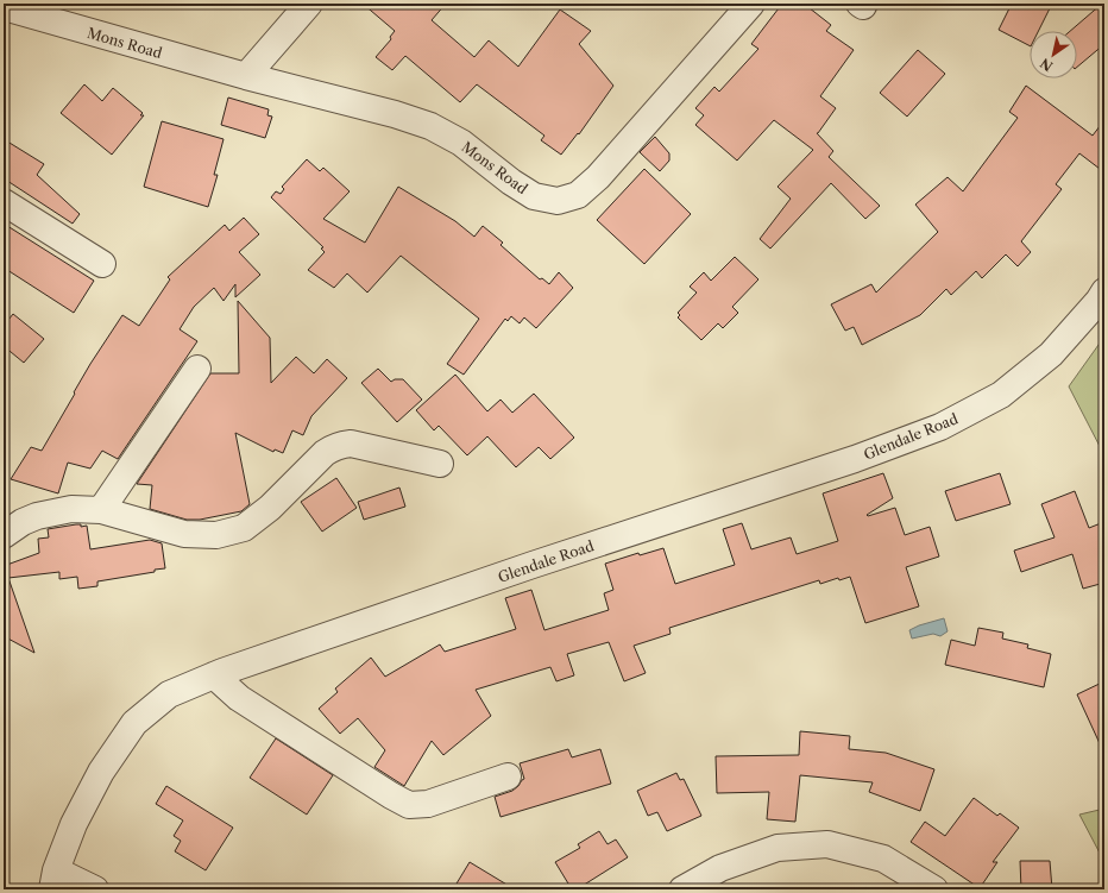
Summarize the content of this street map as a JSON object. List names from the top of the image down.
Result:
{
  "streets": {
    "street": ["Mons Road", "Glendale Road"]
  },
  "north": "bottom left"
}
